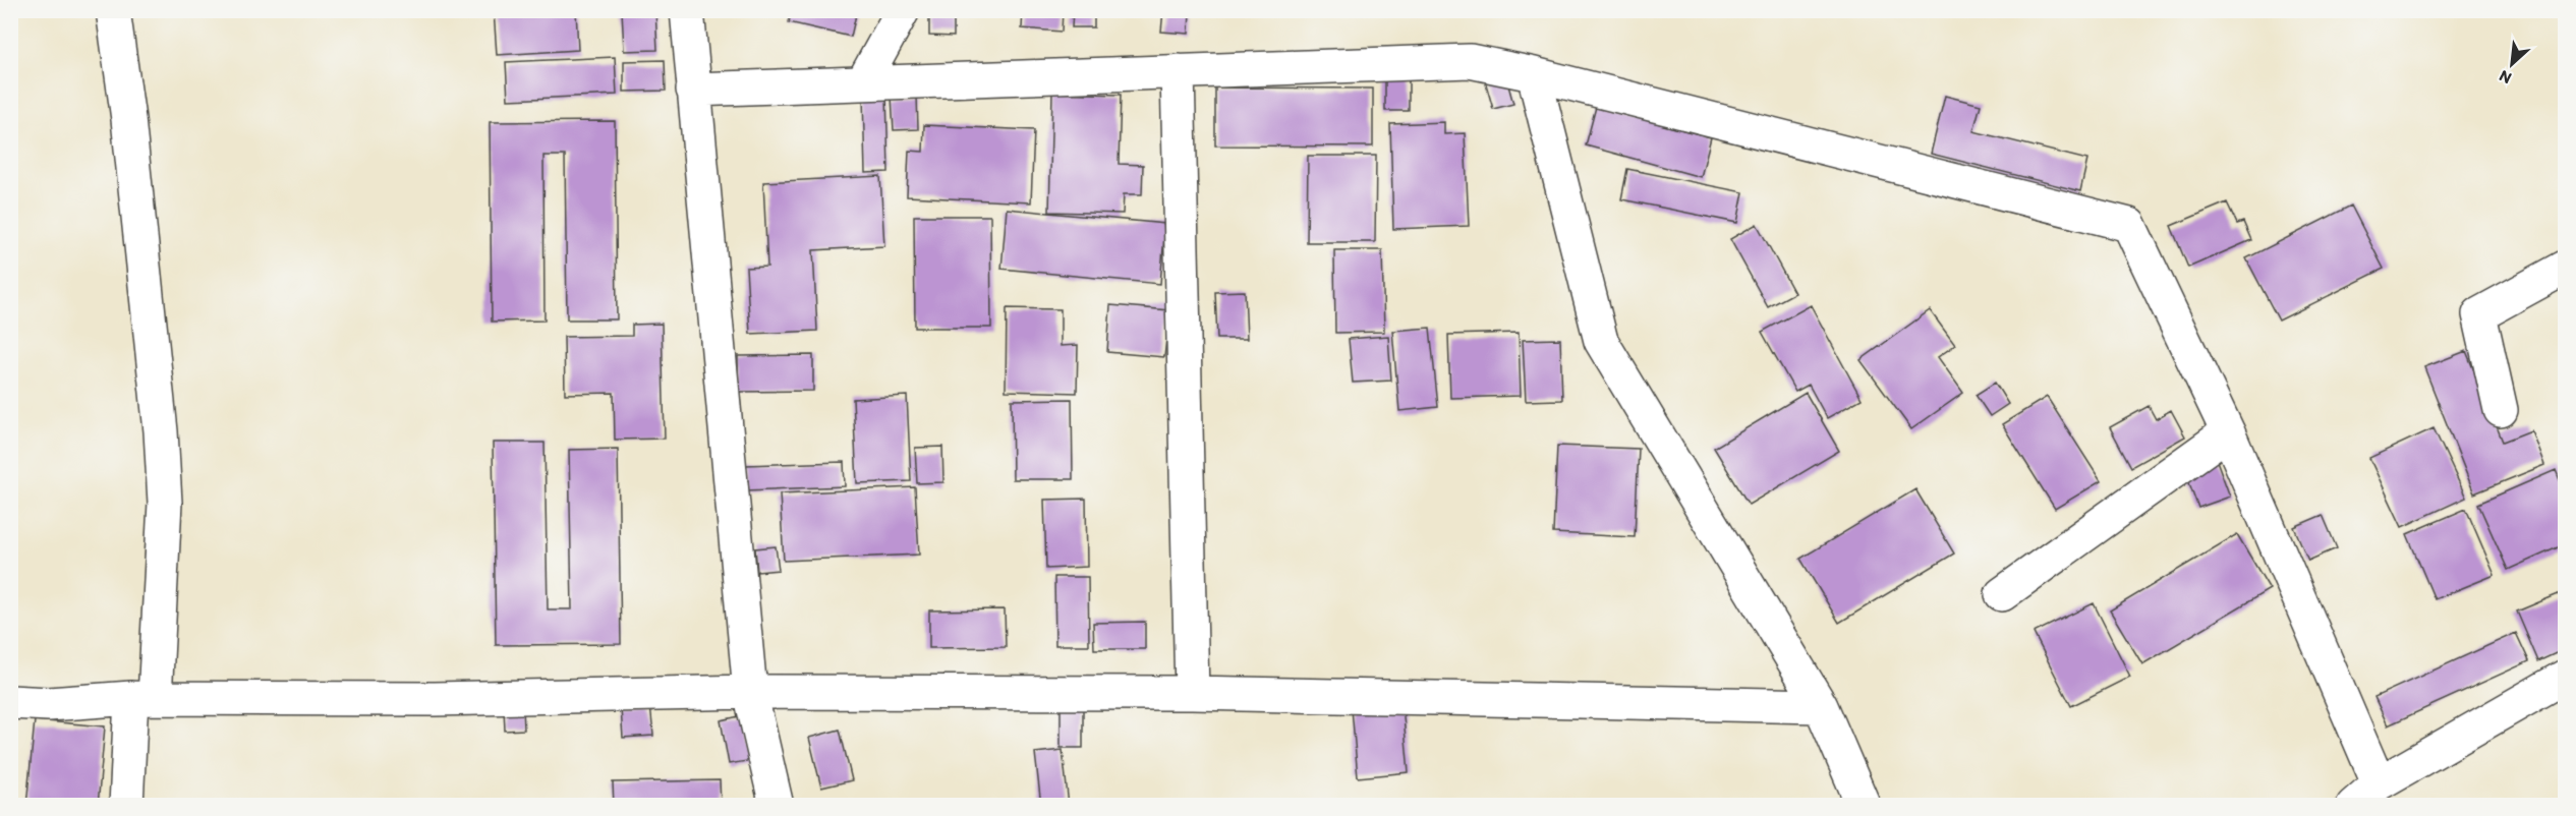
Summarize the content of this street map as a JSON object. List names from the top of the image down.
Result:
{
  "north": "bottom left"
}
